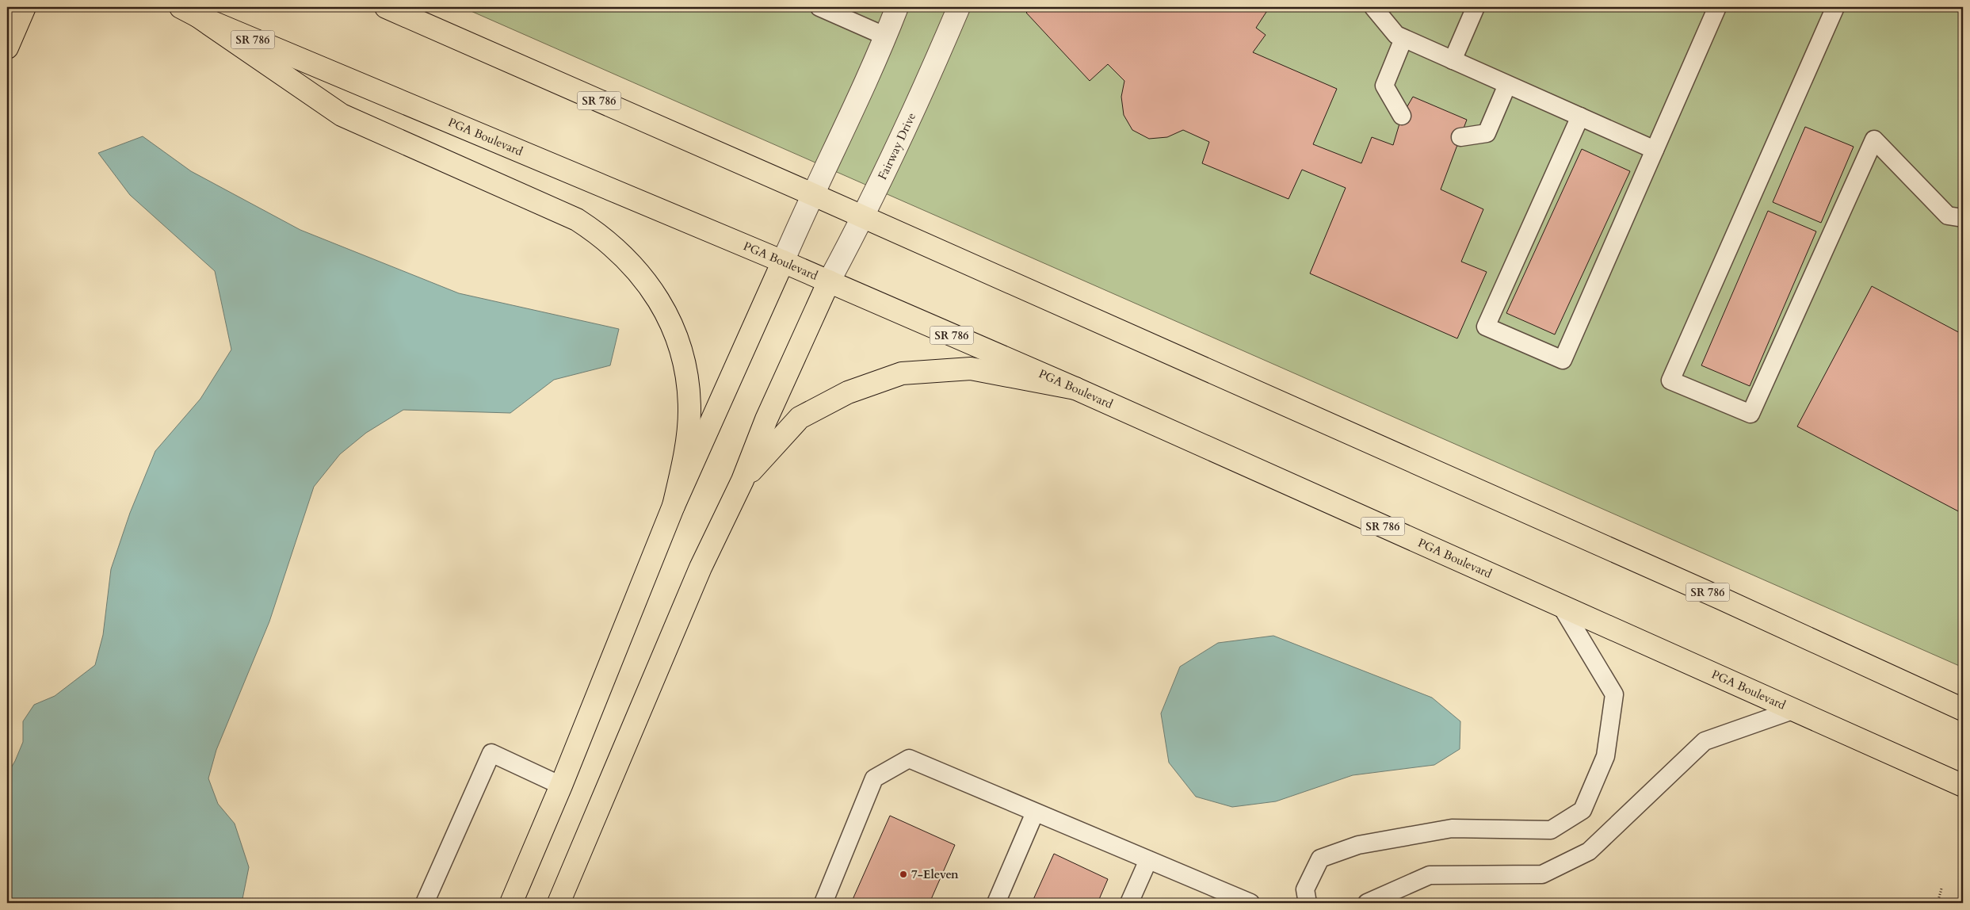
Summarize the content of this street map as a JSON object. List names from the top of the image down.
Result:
{
  "streets": {
    "main road": ["SR 786", "PGA Boulevard"],
    "street": ["Fairway Drive"]
  },
  "crossings": [
    ["SR 786", "Fairway Drive"],
    ["PGA Boulevard", "Fairway Drive"]
  ],
  "places": ["7-Eleven"]
}
